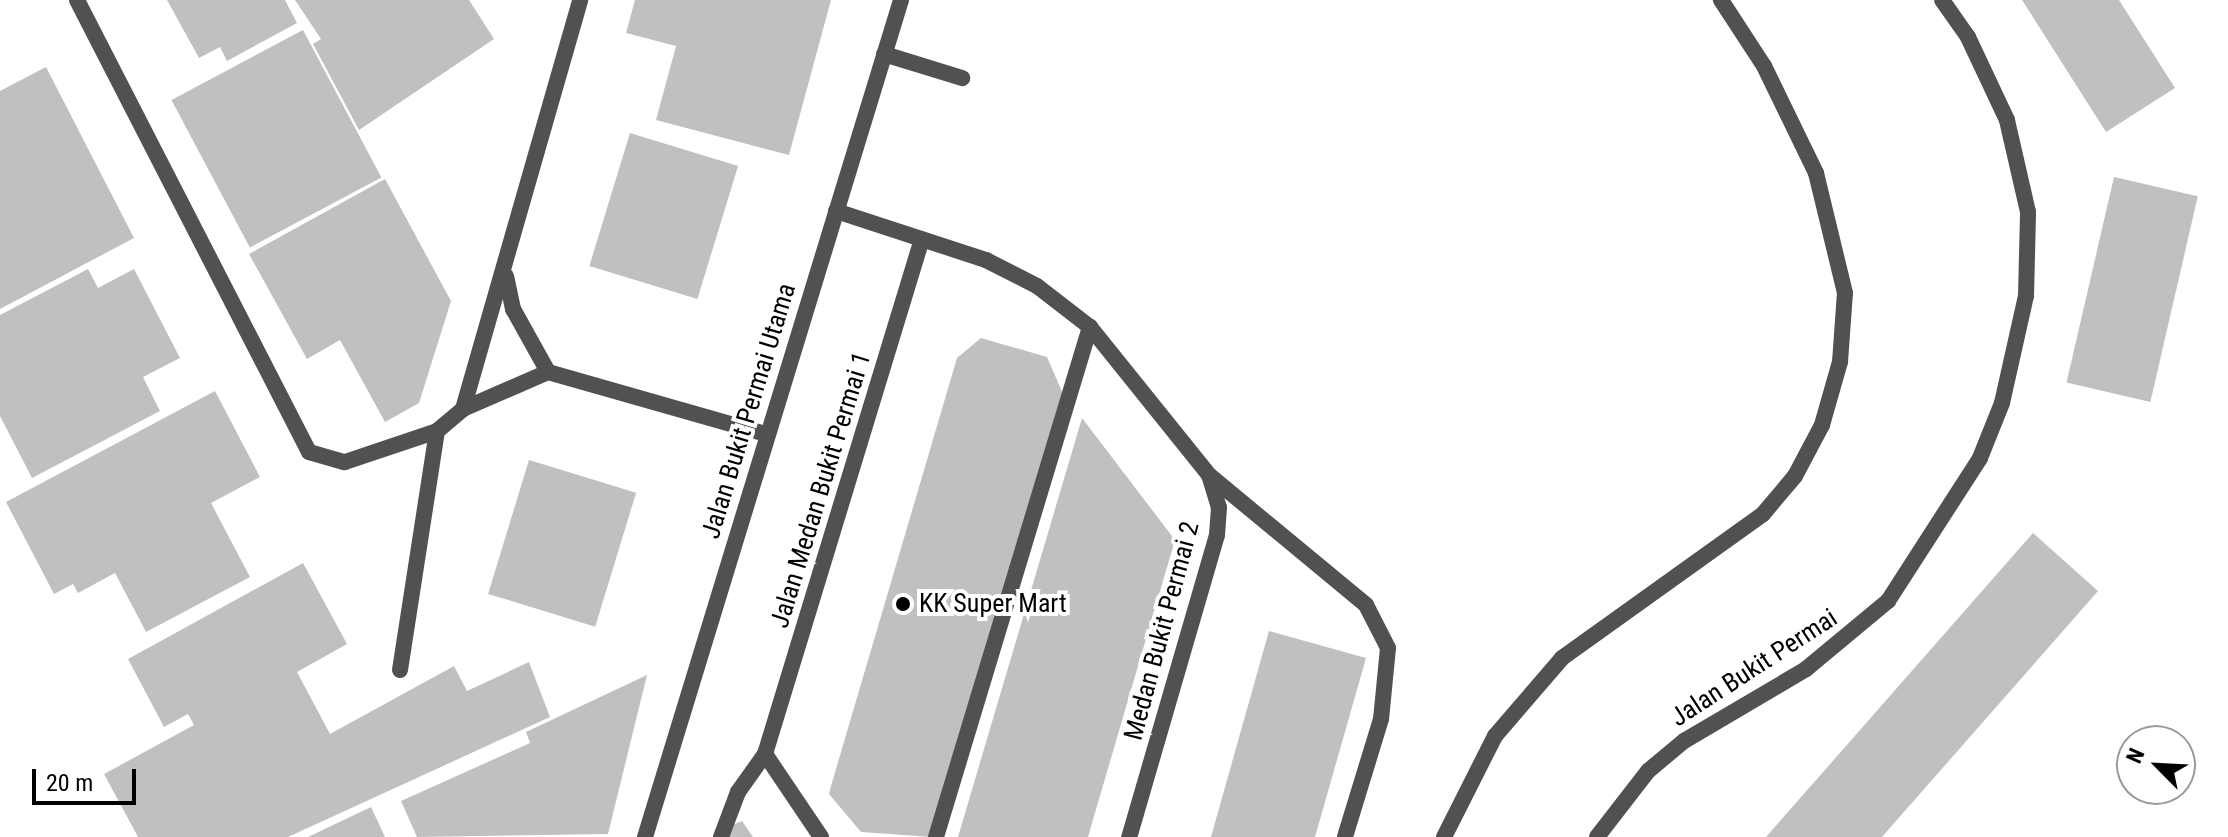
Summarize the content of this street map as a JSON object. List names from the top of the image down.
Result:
{
  "streets": {
    "street": [
      "Jalan Bukit Permai Utama",
      "Jalan Medan Bukit Permai 1",
      "Medan Bukit Permai 2",
      "Jalan Bukit Permai"
    ]
  },
  "crossings": [
    ["Jalan Bukit Permai Utama", "Medan Bukit Permai 2"],
    ["Jalan Medan Bukit Permai 1", "Medan Bukit Permai 2"]
  ],
  "places": ["KK Super Mart"],
  "scale_bar": "20 m",
  "north": "top left"
}
